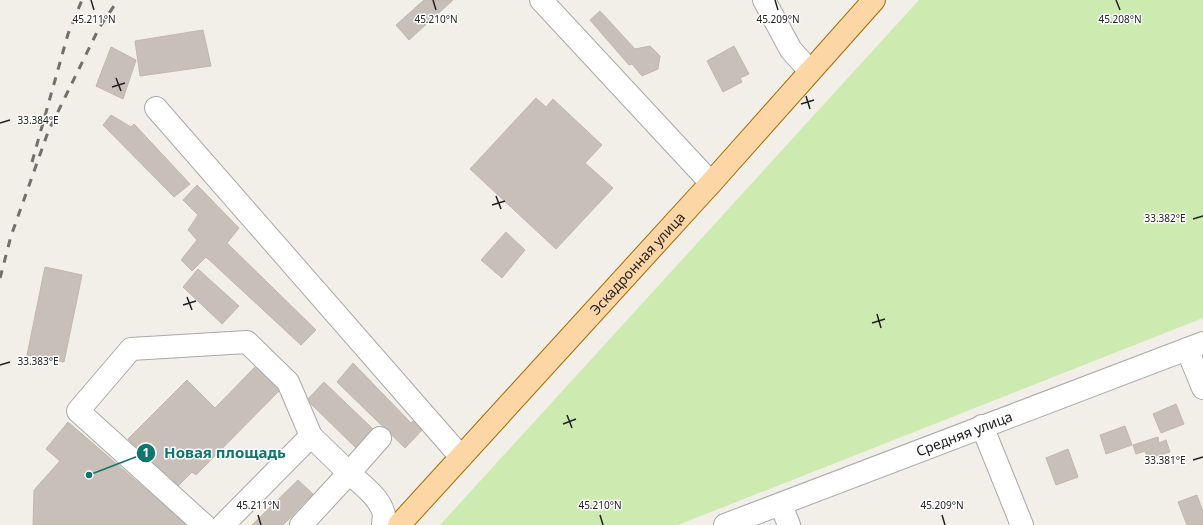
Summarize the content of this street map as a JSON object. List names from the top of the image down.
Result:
{
  "streets": {
    "main road": ["Эскадронная улица"],
    "street": ["Средняя улица"]
  },
  "places": ["Новая площадь"],
  "coordinates": [
    "45.211°N",
    "45.210°N",
    "45.209°N",
    "45.208°N",
    "33.384°E",
    "33.382°E",
    "33.383°E",
    "33.381°E"
  ]
}
